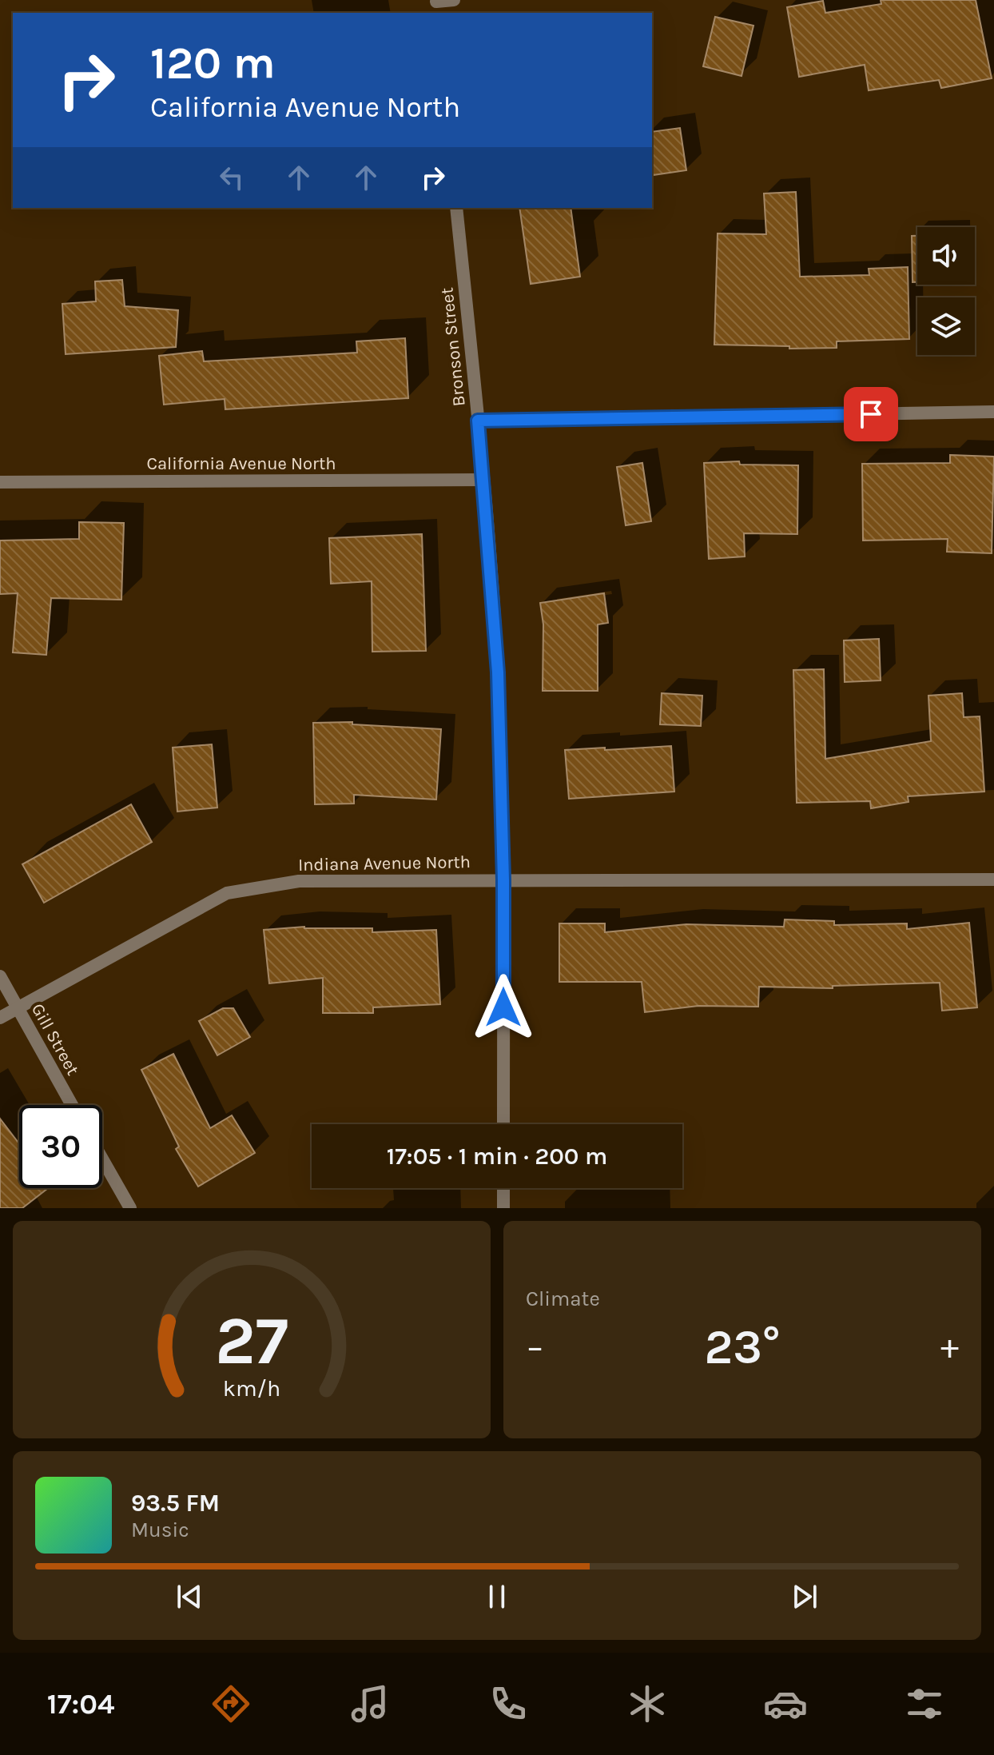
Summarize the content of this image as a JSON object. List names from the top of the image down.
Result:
{
  "streets": {
    "street": [
      "Bronson Street",
      "California Avenue North",
      "Indiana Avenue North",
      "Gill Street"
    ]
  },
  "crossings": [
    ["Bronson Street", "California Avenue North"],
    ["Bronson Street", "Indiana Avenue North"],
    ["Indiana Avenue North", "Gill Street"]
  ],
  "page": {
    "turn": ["120 m", "California Avenue North"],
    "limit": "30",
    "trip": "17:05 · 1 min · 200 m",
    "tile": "Climate",
    "heat": ["−", "23°", "+"],
    "song": ["93.5 FM", "Music"],
    "tabs": "17:04",
    "gauge": ["27", "km/h"]
  }
}
